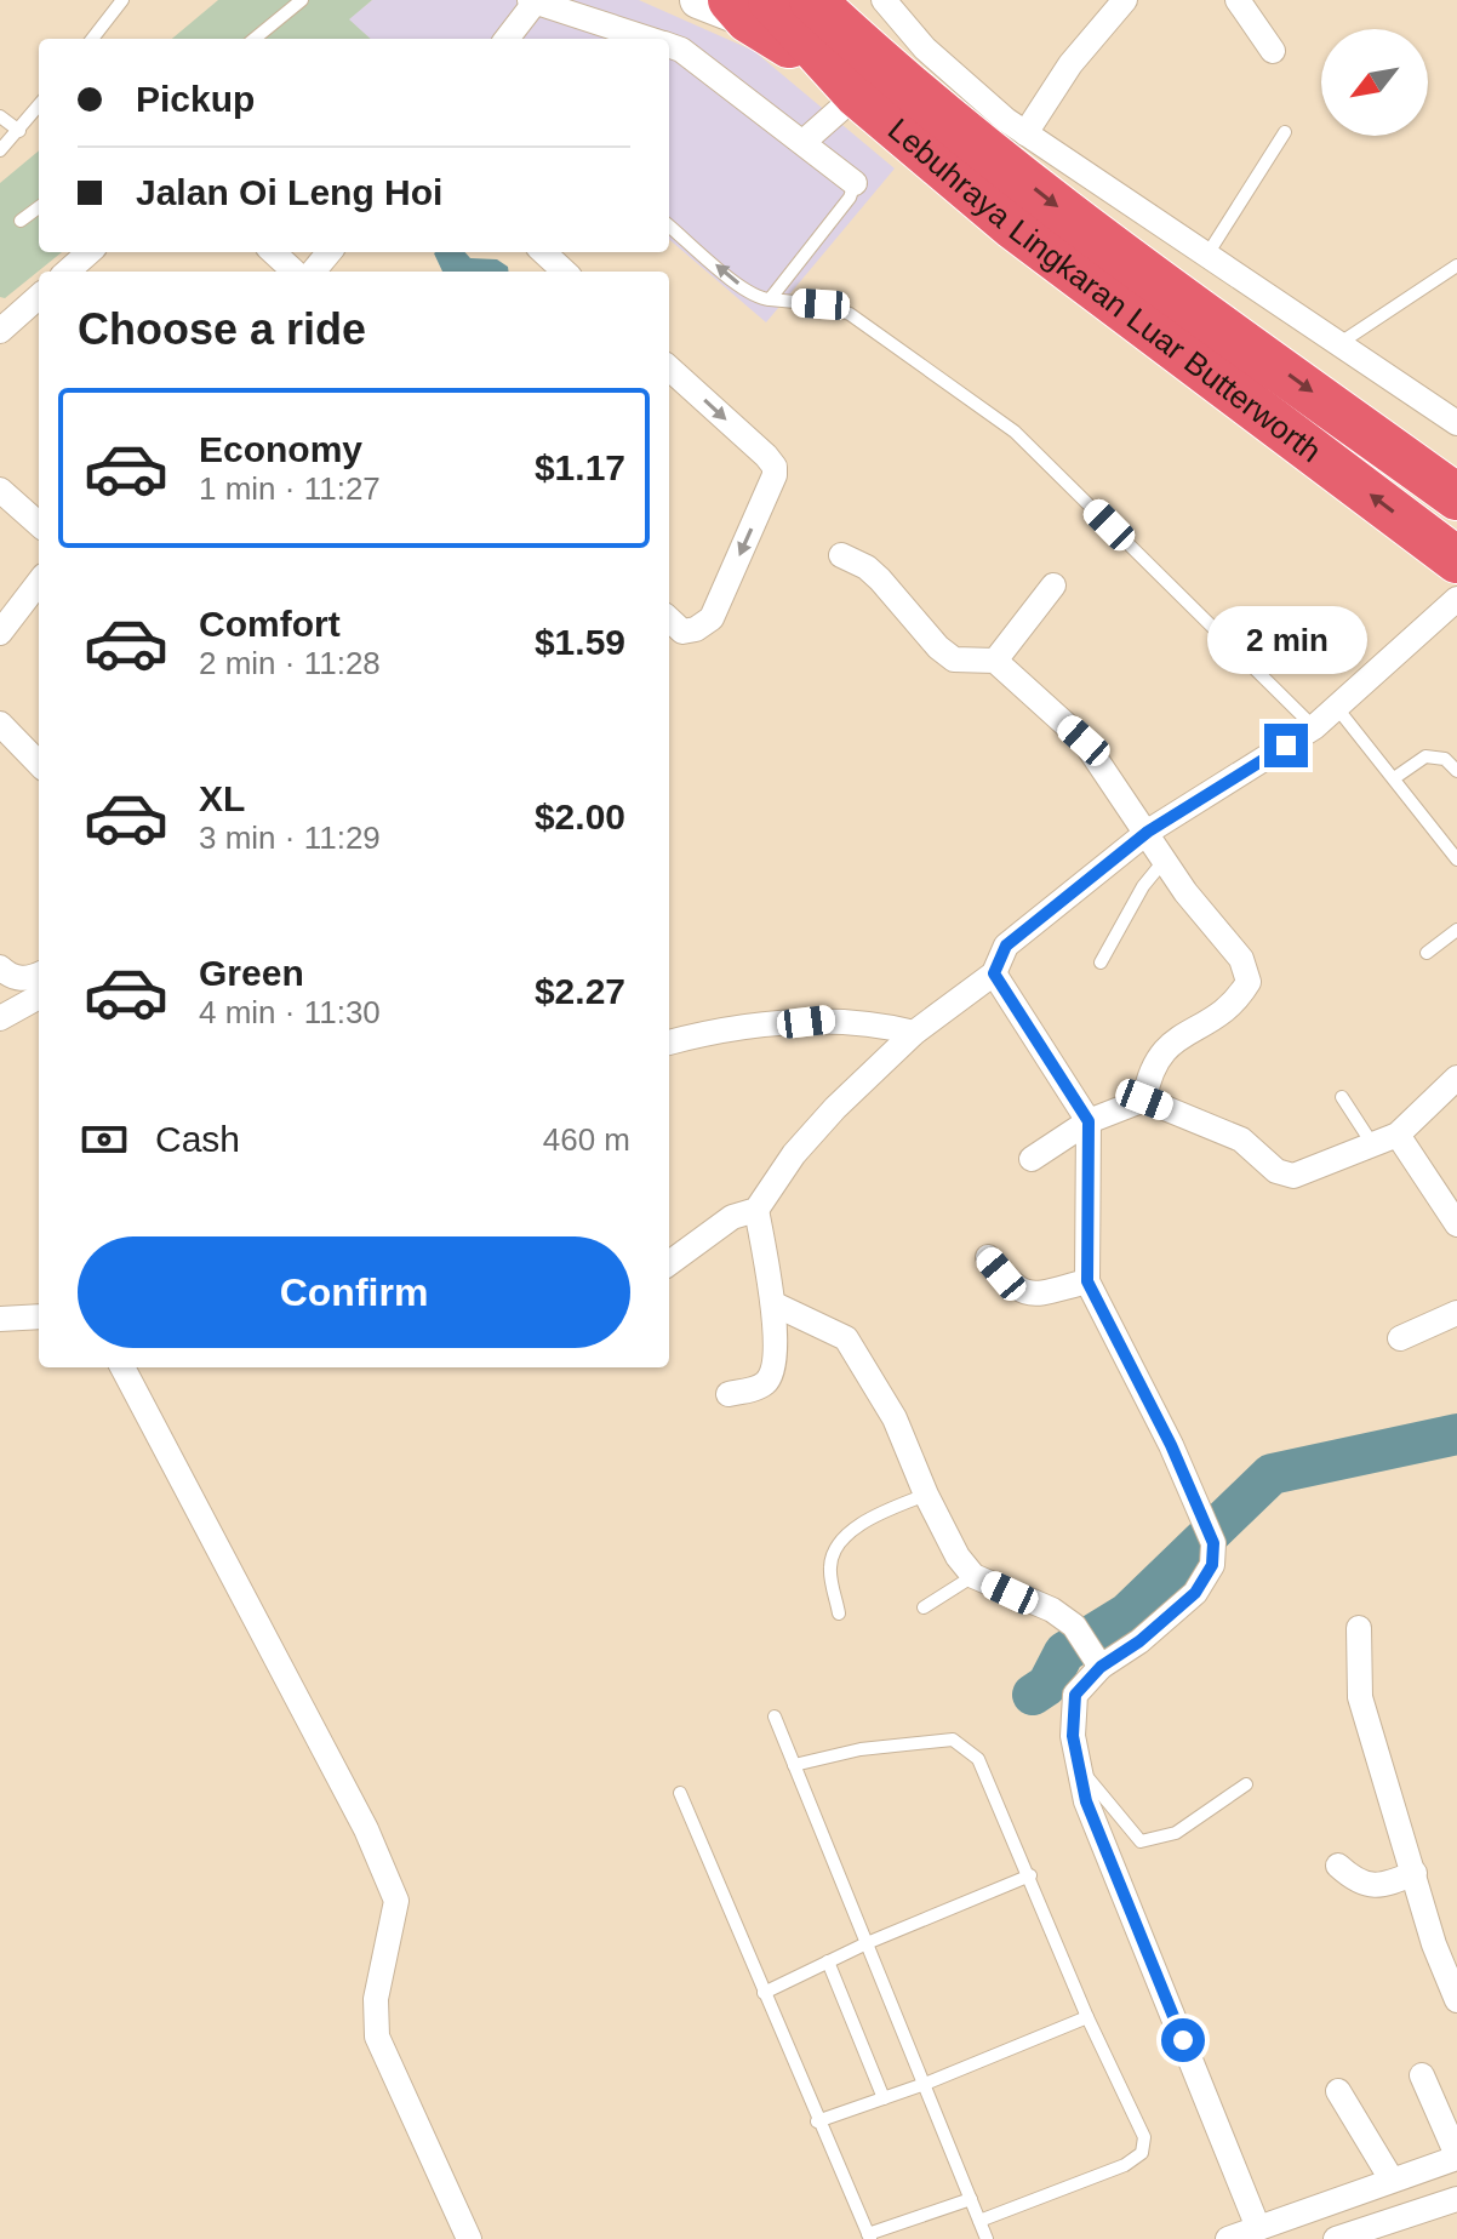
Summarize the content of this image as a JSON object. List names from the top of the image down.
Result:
{
  "streets": {
    "highway": ["Lebuhraya Lingkaran Luar Butterworth"]
  },
  "north": "bottom left",
  "page": {
    "banner": ["Pickup", "Jalan Oi Leng Hoi"],
    "heading": "Choose a ride",
    "list": [
      {
        "name": "Economy",
        "note": "1 min · 11:27",
        "value": "$1.17"
      },
      {
        "name": "Comfort",
        "note": "2 min · 11:28",
        "value": "$1.59"
      },
      {
        "name": "XL",
        "note": "3 min · 11:29",
        "value": "$2.00"
      },
      {
        "name": "Green",
        "note": "4 min · 11:30",
        "value": "$2.27"
      }
    ],
    "bubble": "2 min",
    "pay": ["Cash", "460 m"],
    "buttons": "Confirm"
  }
}
